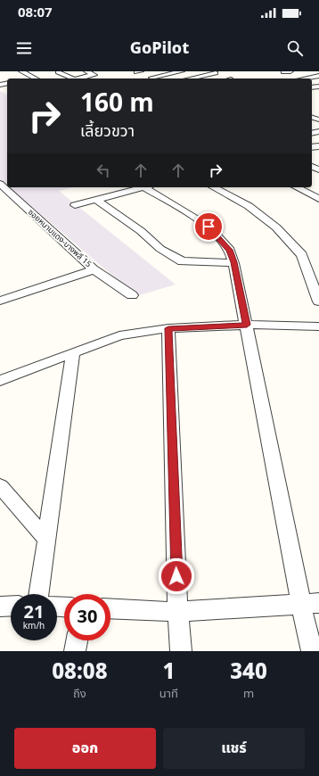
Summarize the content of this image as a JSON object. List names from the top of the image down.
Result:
{
  "streets": {
    "street": ["ซอยหนามแดง-บางพลี 15"]
  },
  "page": {
    "status": "08:07",
    "header": "GoPilot",
    "turn": ["160 m", "เลี้ยวขวา"],
    "speed": "21 km/h",
    "limit": "30",
    "eta": [
      "08:08",
      "ถึง",
      "1",
      "นาที",
      "340",
      "m"
    ],
    "buttons": ["ออก", "แชร์"]
  }
}
